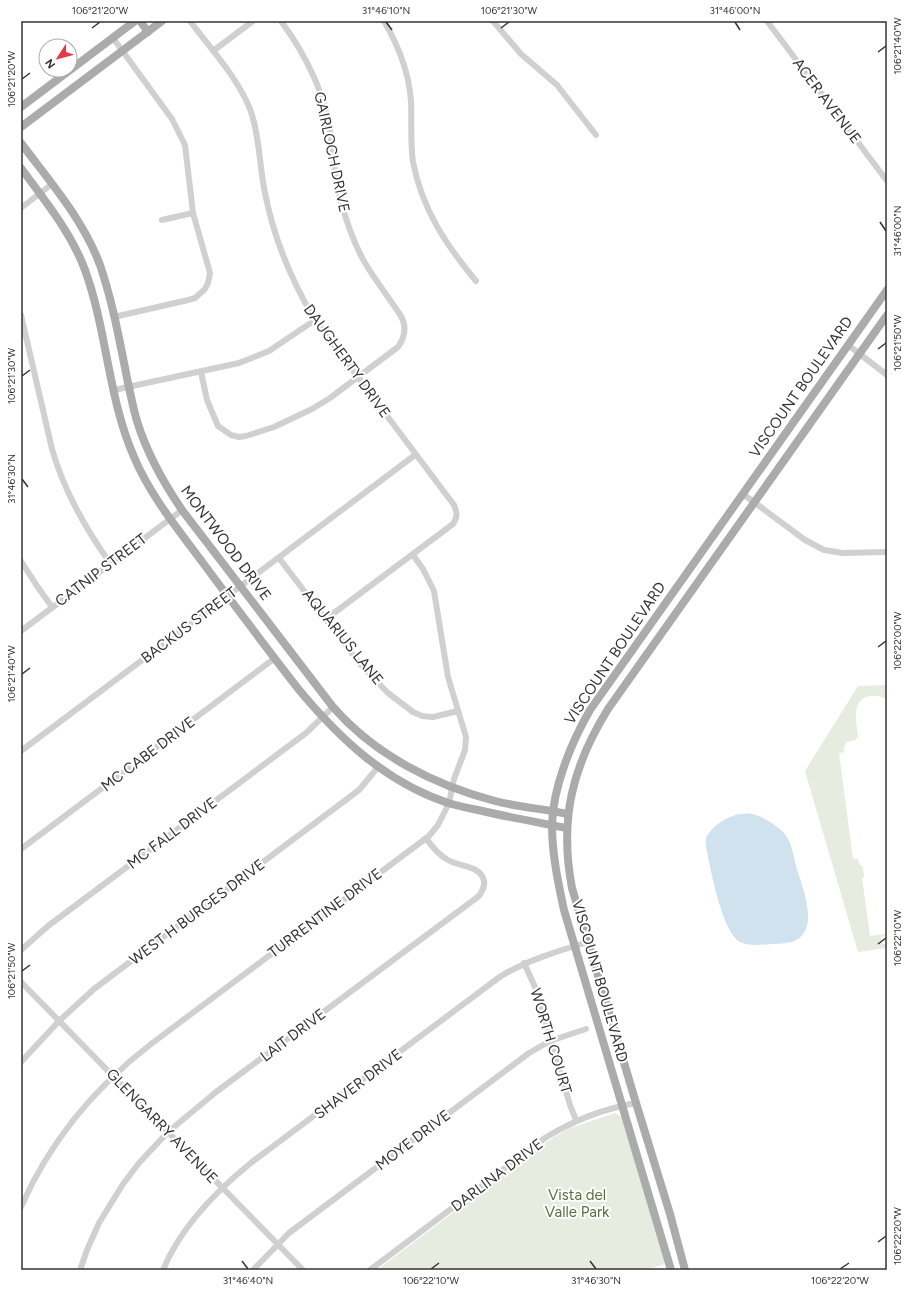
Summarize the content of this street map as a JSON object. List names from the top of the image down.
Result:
{
  "streets": {
    "main road": ["VISCOUNT BOULEVARD", "MONTWOOD DRIVE"],
    "street": [
      "ACER AVENUE",
      "GAIRLOCH DRIVE",
      "DAUGHERTY DRIVE",
      "CATNIP STREET",
      "BACKUS STREET",
      "AQUARIUS LANE",
      "MC CABE DRIVE",
      "MC FALL DRIVE",
      "WEST H BURGES DRIVE",
      "TURRENTINE DRIVE",
      "LAIT DRIVE",
      "WORTH COURT",
      "SHAVER DRIVE",
      "GLENGARRY AVENUE",
      "MOYE DRIVE",
      "DARLINA DRIVE"
    ]
  },
  "crossings": [
    ["GAIRLOCH DRIVE", "DAUGHERTY DRIVE"],
    ["DAUGHERTY DRIVE", "BACKUS STREET"],
    ["DAUGHERTY DRIVE", "AQUARIUS LANE"],
    ["DAUGHERTY DRIVE", "TURRENTINE DRIVE"],
    ["VISCOUNT BOULEVARD", "MONTWOOD DRIVE"],
    ["VISCOUNT BOULEVARD", "SHAVER DRIVE"],
    ["VISCOUNT BOULEVARD", "DARLINA DRIVE"],
    ["MONTWOOD DRIVE", "CATNIP STREET"],
    ["MONTWOOD DRIVE", "BACKUS STREET"],
    ["MONTWOOD DRIVE", "MC CABE DRIVE"],
    ["MONTWOOD DRIVE", "MC FALL DRIVE"],
    ["MONTWOOD DRIVE", "WEST H BURGES DRIVE"],
    ["MONTWOOD DRIVE", "TURRENTINE DRIVE"],
    ["BACKUS STREET", "AQUARIUS LANE"],
    ["AQUARIUS LANE", "TURRENTINE DRIVE"],
    ["WEST H BURGES DRIVE", "GLENGARRY AVENUE"],
    ["TURRENTINE DRIVE", "LAIT DRIVE"],
    ["TURRENTINE DRIVE", "GLENGARRY AVENUE"],
    ["LAIT DRIVE", "GLENGARRY AVENUE"],
    ["WORTH COURT", "SHAVER DRIVE"],
    ["WORTH COURT", "MOYE DRIVE"],
    ["WORTH COURT", "DARLINA DRIVE"],
    ["SHAVER DRIVE", "GLENGARRY AVENUE"],
    ["GLENGARRY AVENUE", "MOYE DRIVE"]
  ],
  "parks": ["Vista del Valle Park"],
  "north": "bottom left",
  "coordinates": [
    "106°21'20\"W",
    "31°46'10\"N",
    "106°21'30\"W",
    "31°46'00\"N",
    "106°21'40\"W",
    "106°21'50\"W",
    "31°46'30\"N",
    "106°22'00\"W",
    "106°22'10\"W",
    "106°22'20\"W",
    "31°46'40\"N"
  ]
}
